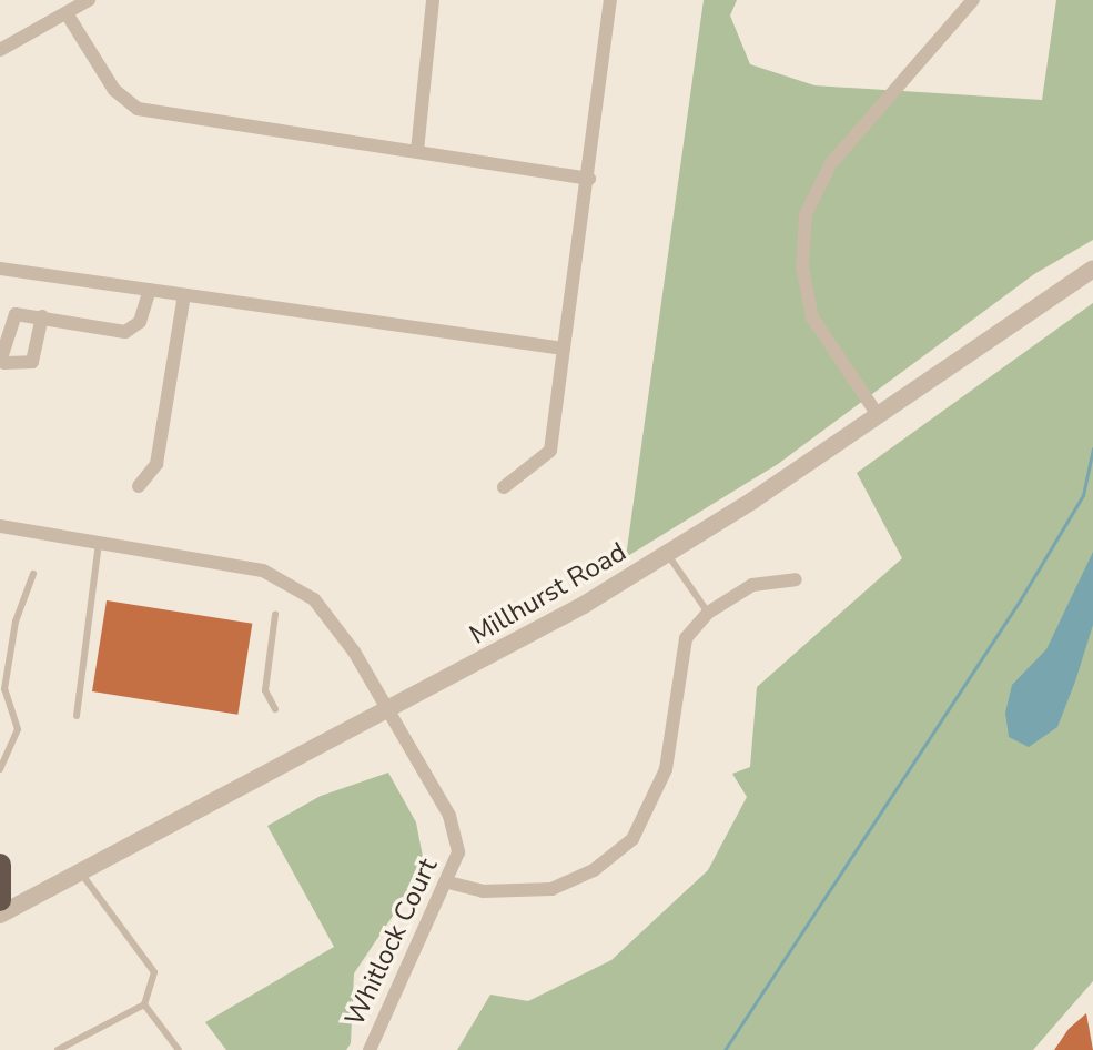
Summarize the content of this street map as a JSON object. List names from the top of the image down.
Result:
{
  "streets": {
    "street": ["Millhurst Road", "Whitlock Court"]
  },
  "crossings": [
    ["Millhurst Road", "Whitlock Court"]
  ]
}
